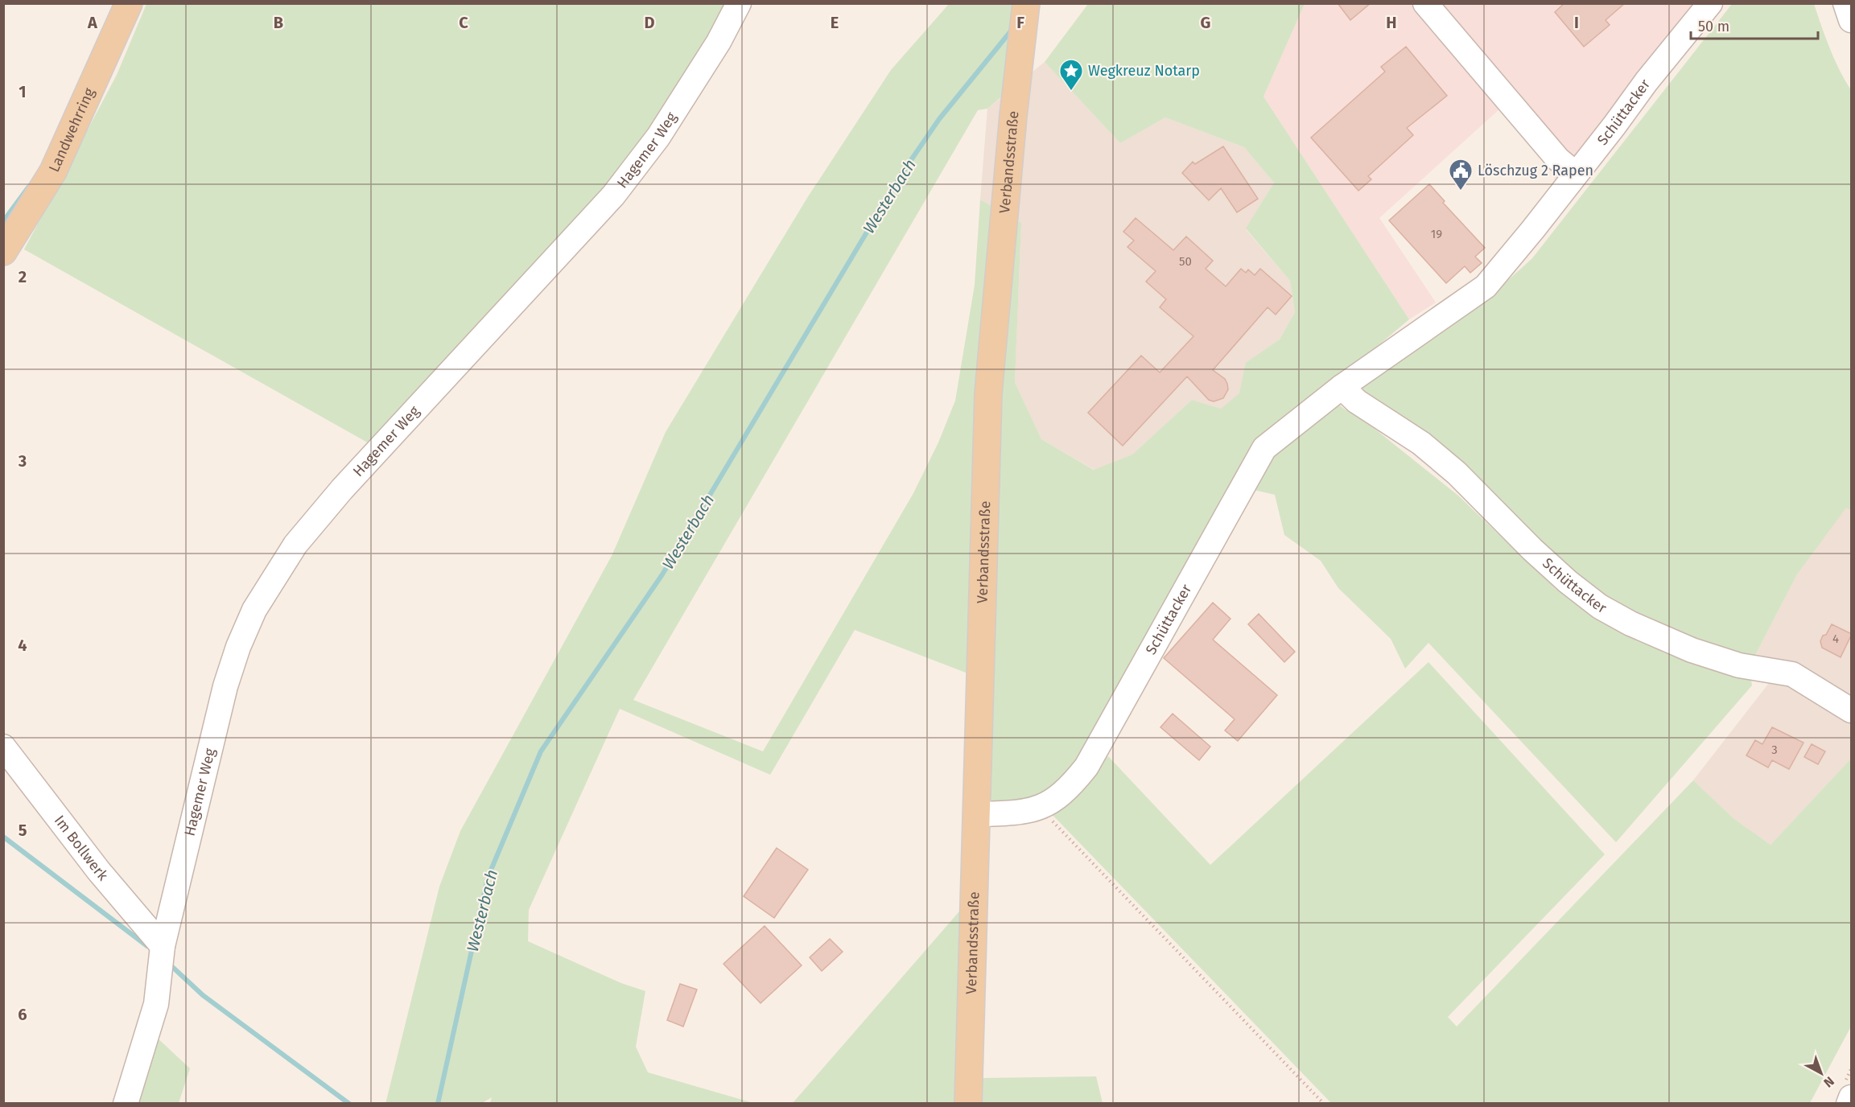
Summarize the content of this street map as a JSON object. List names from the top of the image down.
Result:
{
  "streets": {
    "main road": ["Landwehrring", "Verbandsstraße"],
    "street": ["Schüttacker", "Hagemer Weg", "Im Bollwerk"]
  },
  "crossings": [
    ["Schüttacker", "Verbandsstraße"],
    ["Hagemer Weg", "Im Bollwerk"]
  ],
  "water": ["Westerbach"],
  "places": {
    "place": ["Wegkreuz Notarp"],
    "public building": ["Löschzug 2 Rapen"]
  },
  "house_numbers": [
    "19",
    "50",
    "4",
    "3"
  ],
  "scale_bar": "50 m",
  "north": "bottom right",
  "grid": {
    "columns": [
      "A",
      "B",
      "C",
      "D",
      "E",
      "F",
      "G",
      "H",
      "I"
    ],
    "rows": [
      "1",
      "2",
      "3",
      "4",
      "5",
      "6"
    ]
  }
}
